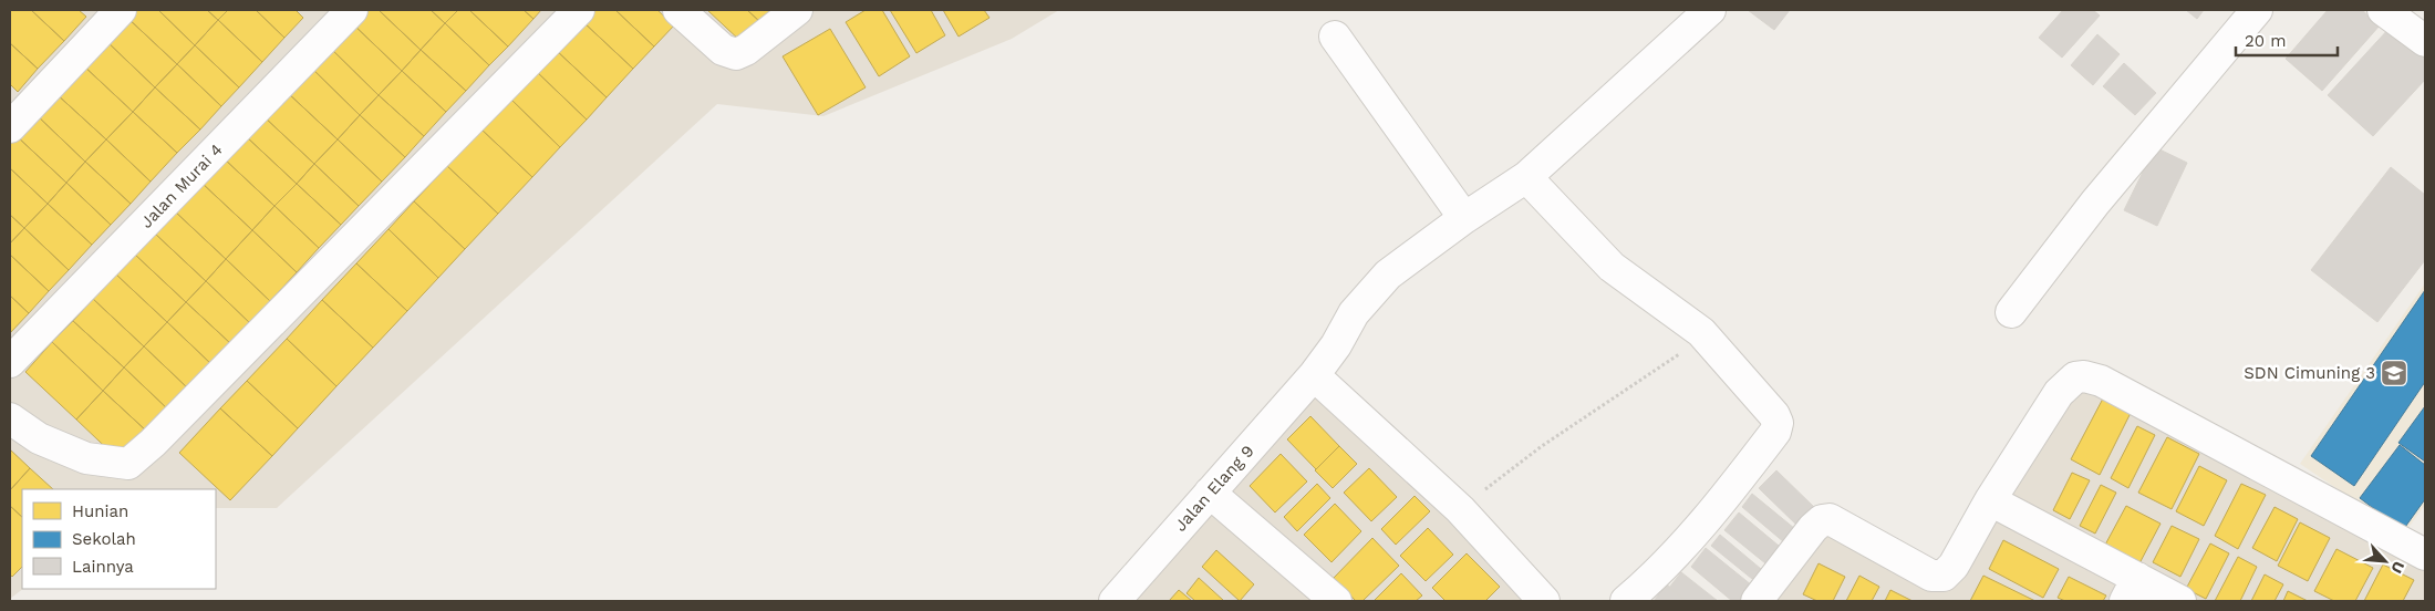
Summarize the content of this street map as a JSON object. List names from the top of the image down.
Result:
{
  "streets": {
    "street": ["Jalan Murai 4", "Jalan Elang 9"]
  },
  "places": {
    "school or university": ["SDN Cimuning 3"]
  },
  "legend": ["Hunian", "Sekolah", "Lainnya"],
  "scale_bar": "20 m",
  "north": "bottom right"
}
